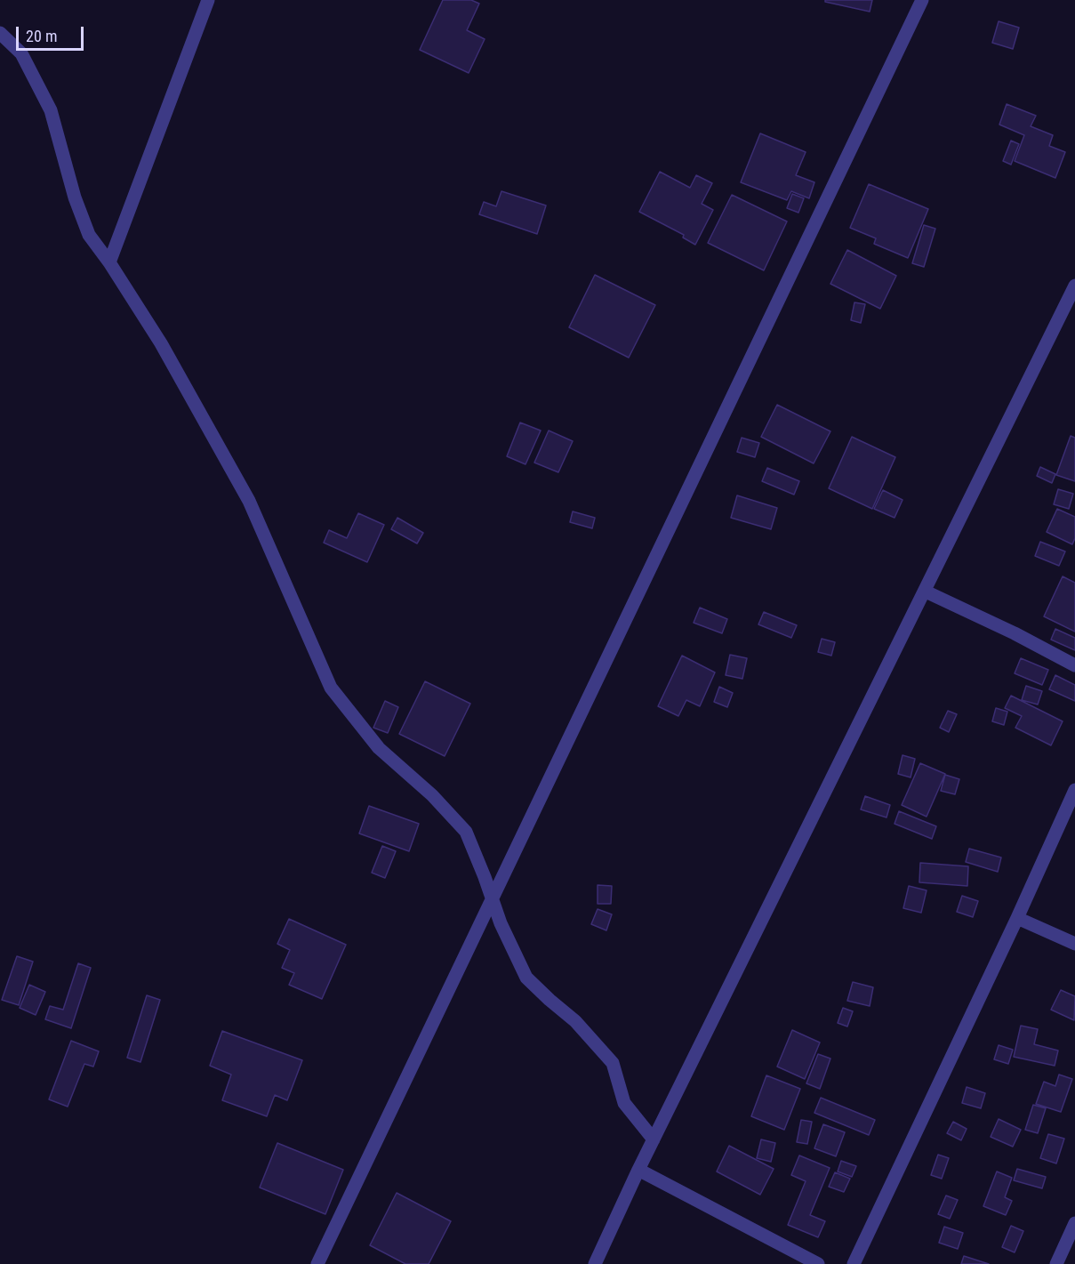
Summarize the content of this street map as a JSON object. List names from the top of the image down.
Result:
{
  "scale_bar": "20 m"
}
